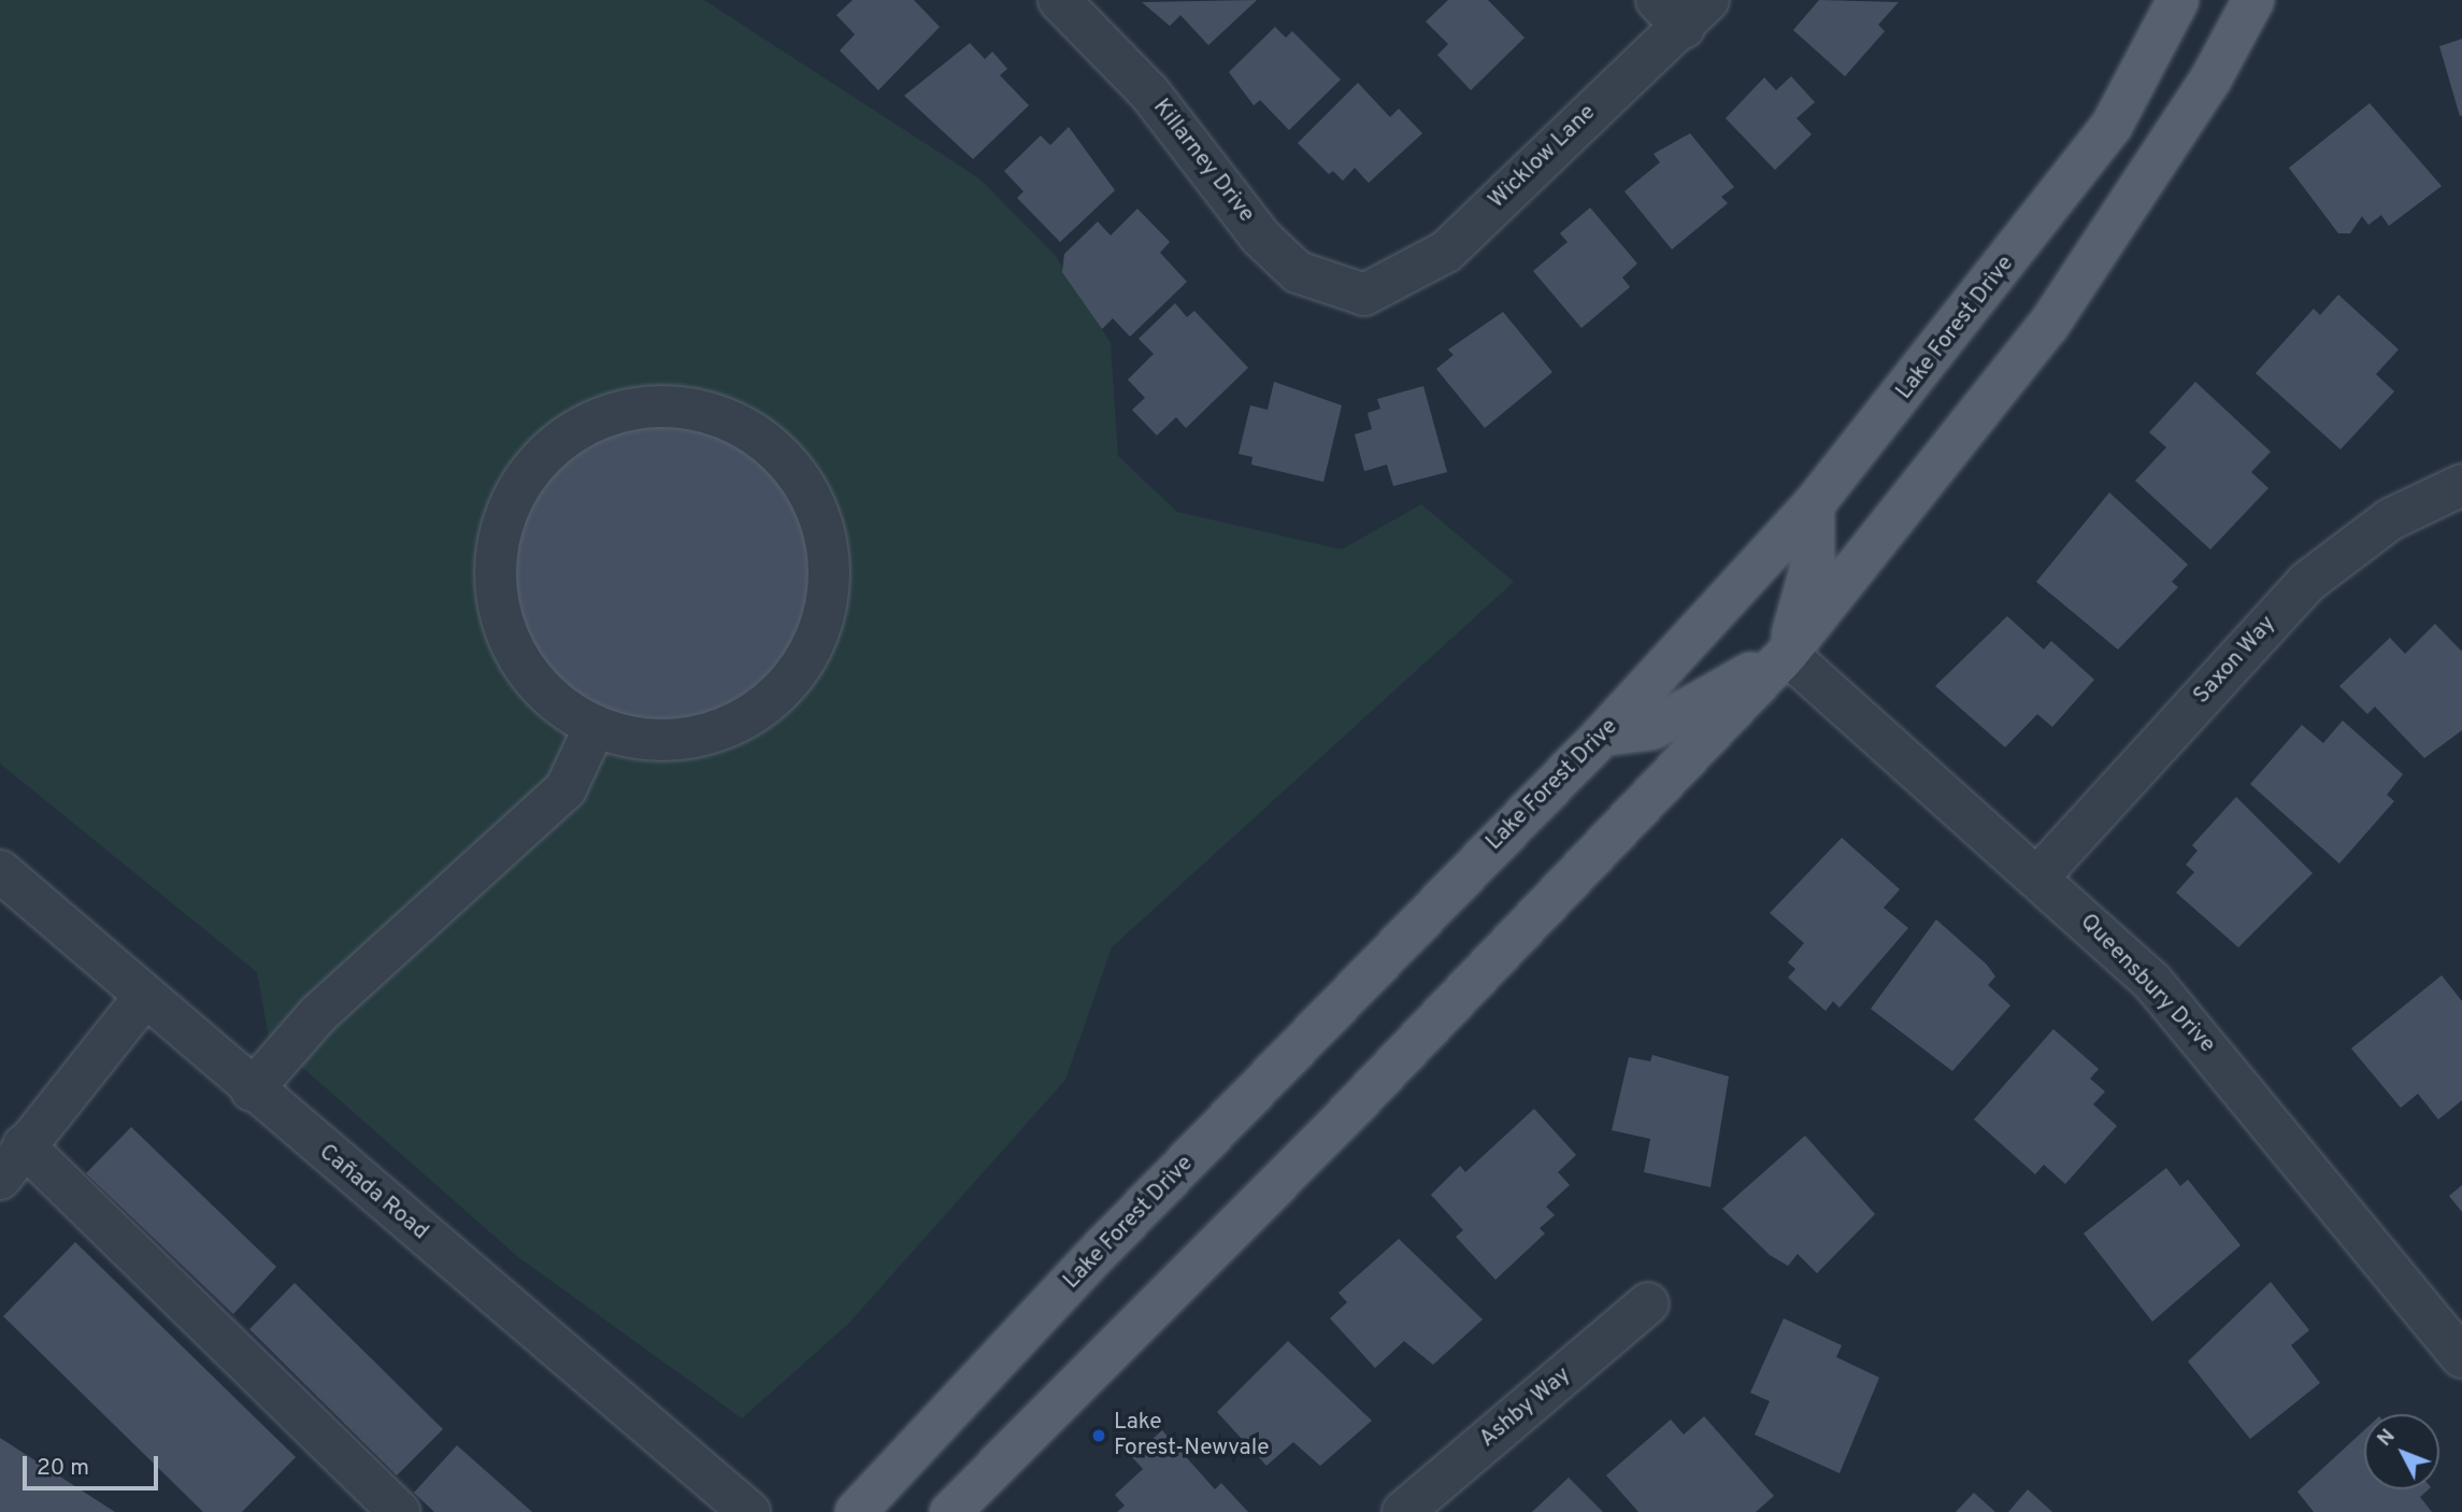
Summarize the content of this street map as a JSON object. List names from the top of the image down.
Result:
{
  "streets": {
    "main road": ["Lake Forest Drive"],
    "street": [
      "Wicklow Lane",
      "Killarney Drive",
      "Saxon Way",
      "Queensbury Drive",
      "Cañada Road",
      "Ashby Way"
    ]
  },
  "crossings": [
    ["Wicklow Lane", "Killarney Drive"],
    ["Saxon Way", "Queensbury Drive"]
  ],
  "places": ["Lake Forest-Newvale"],
  "scale_bar": "20 m",
  "north": "top left"
}
